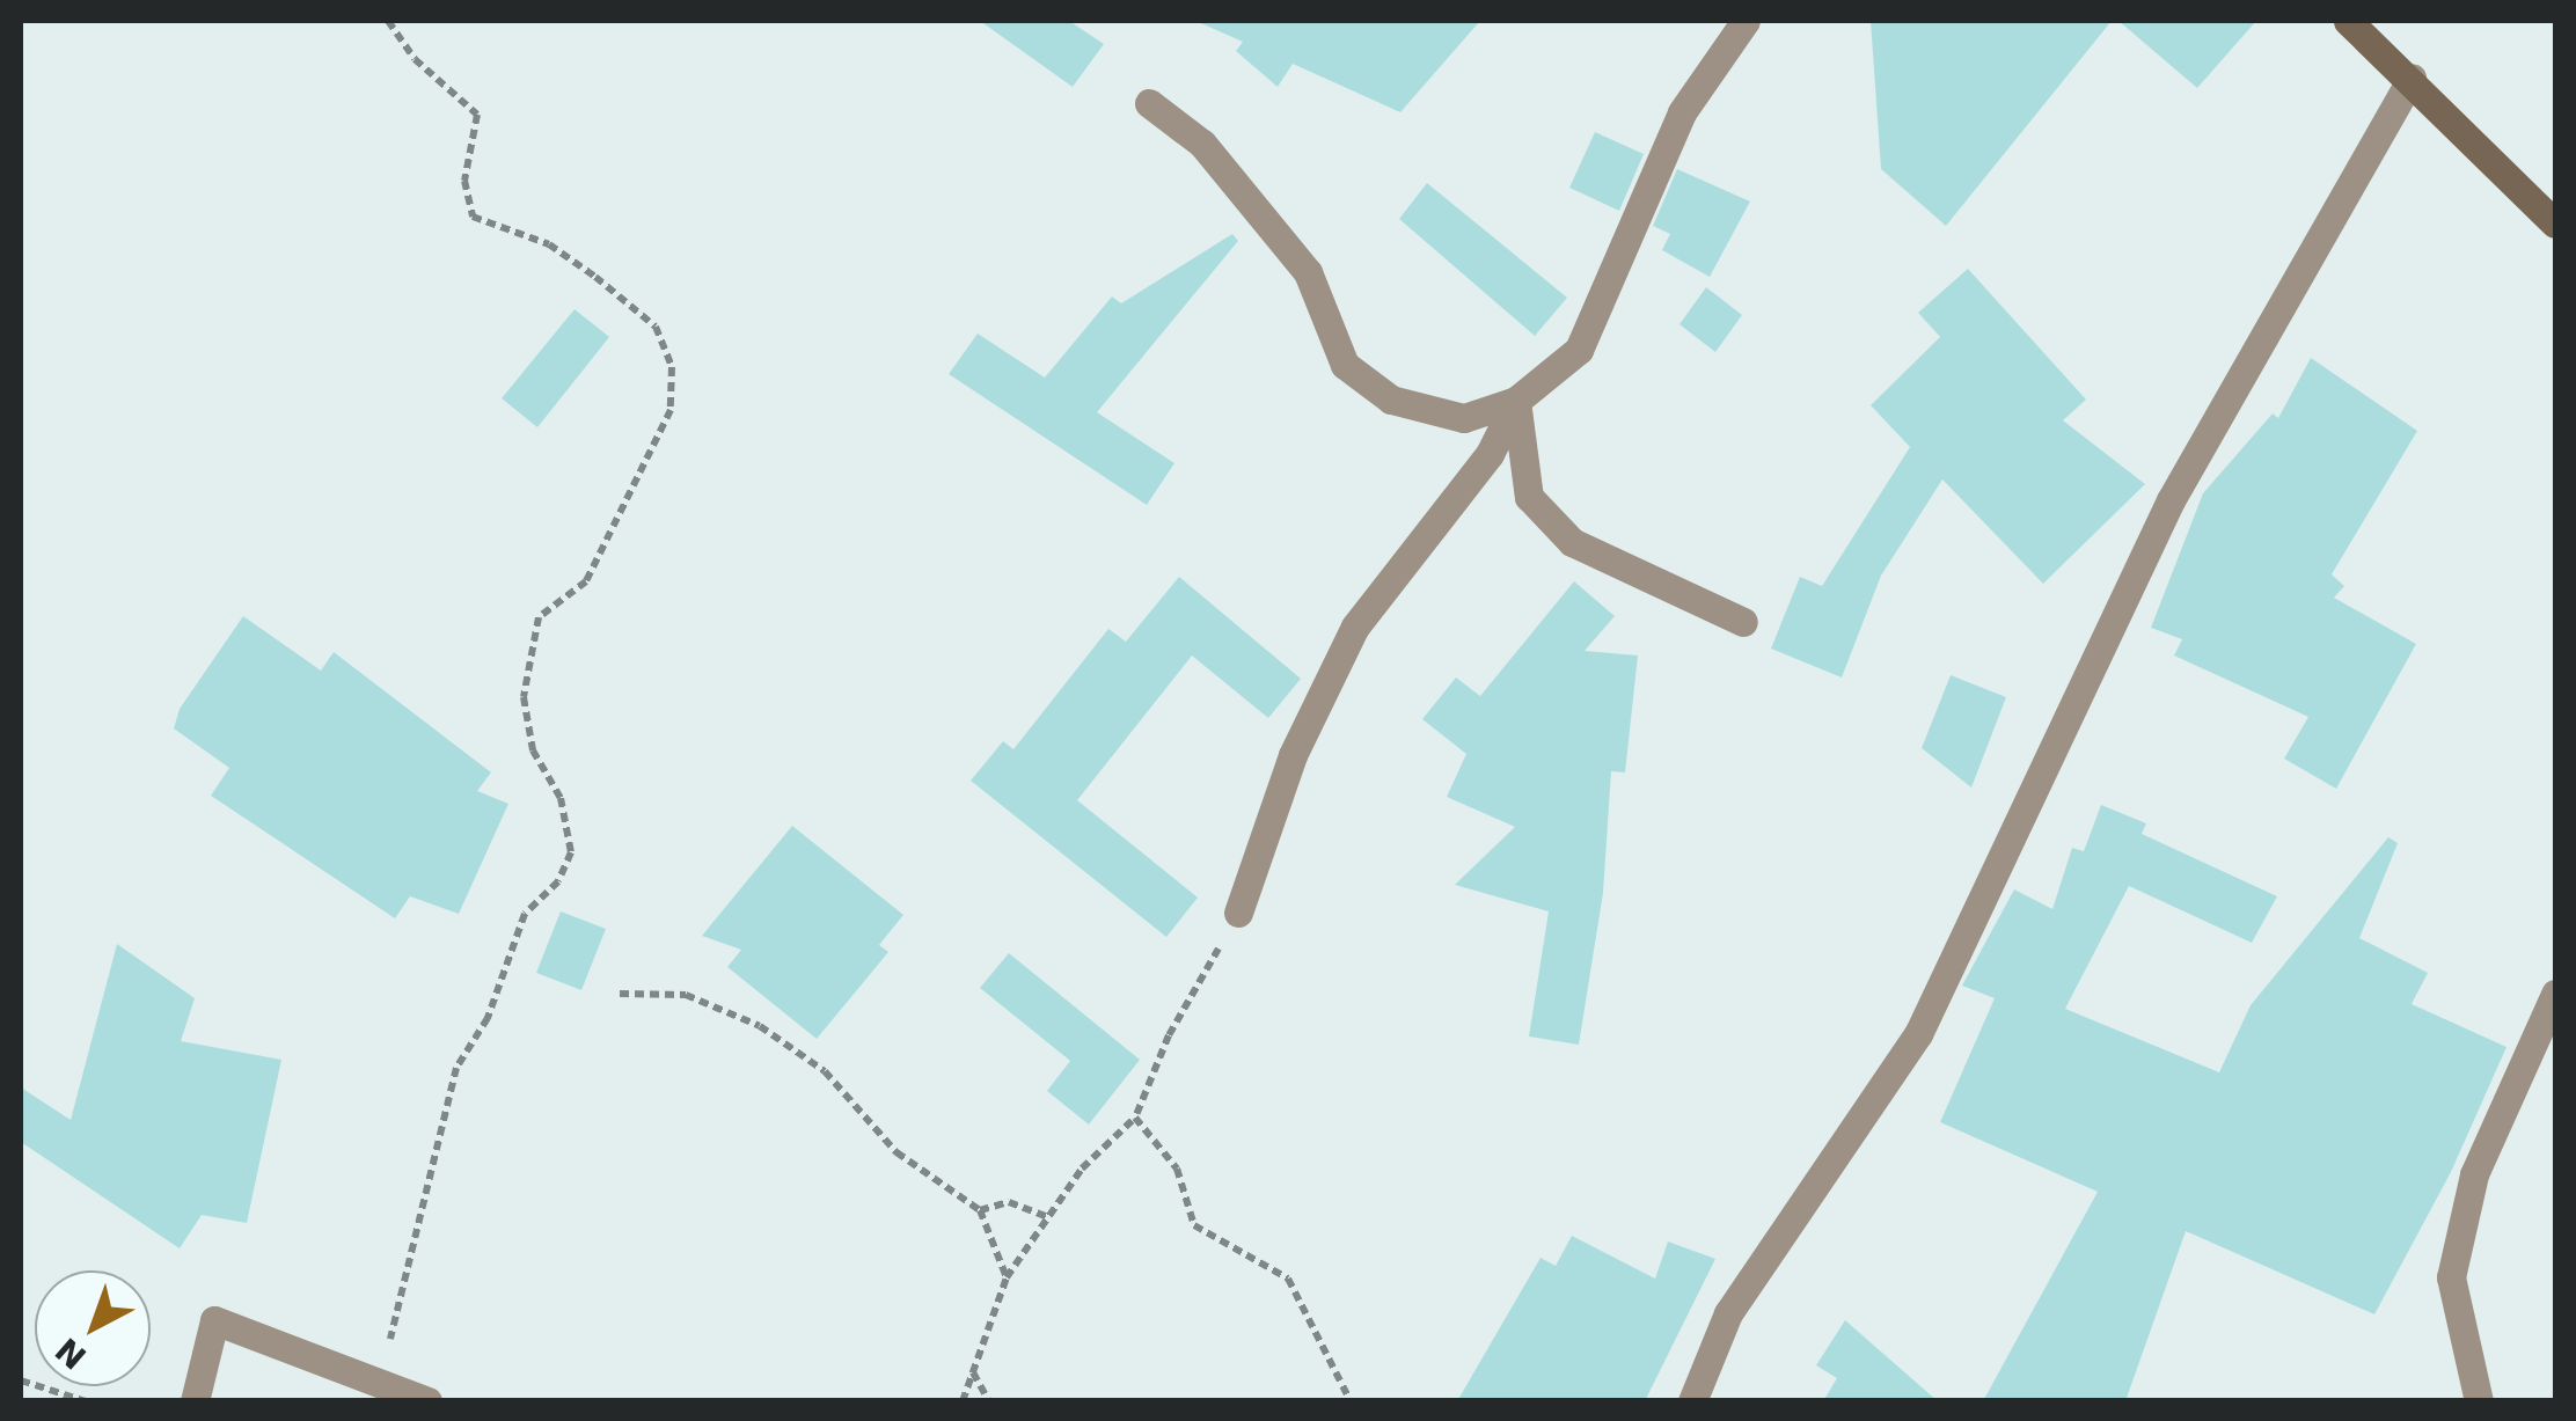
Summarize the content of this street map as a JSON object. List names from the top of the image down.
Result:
{
  "north": "bottom left"
}
